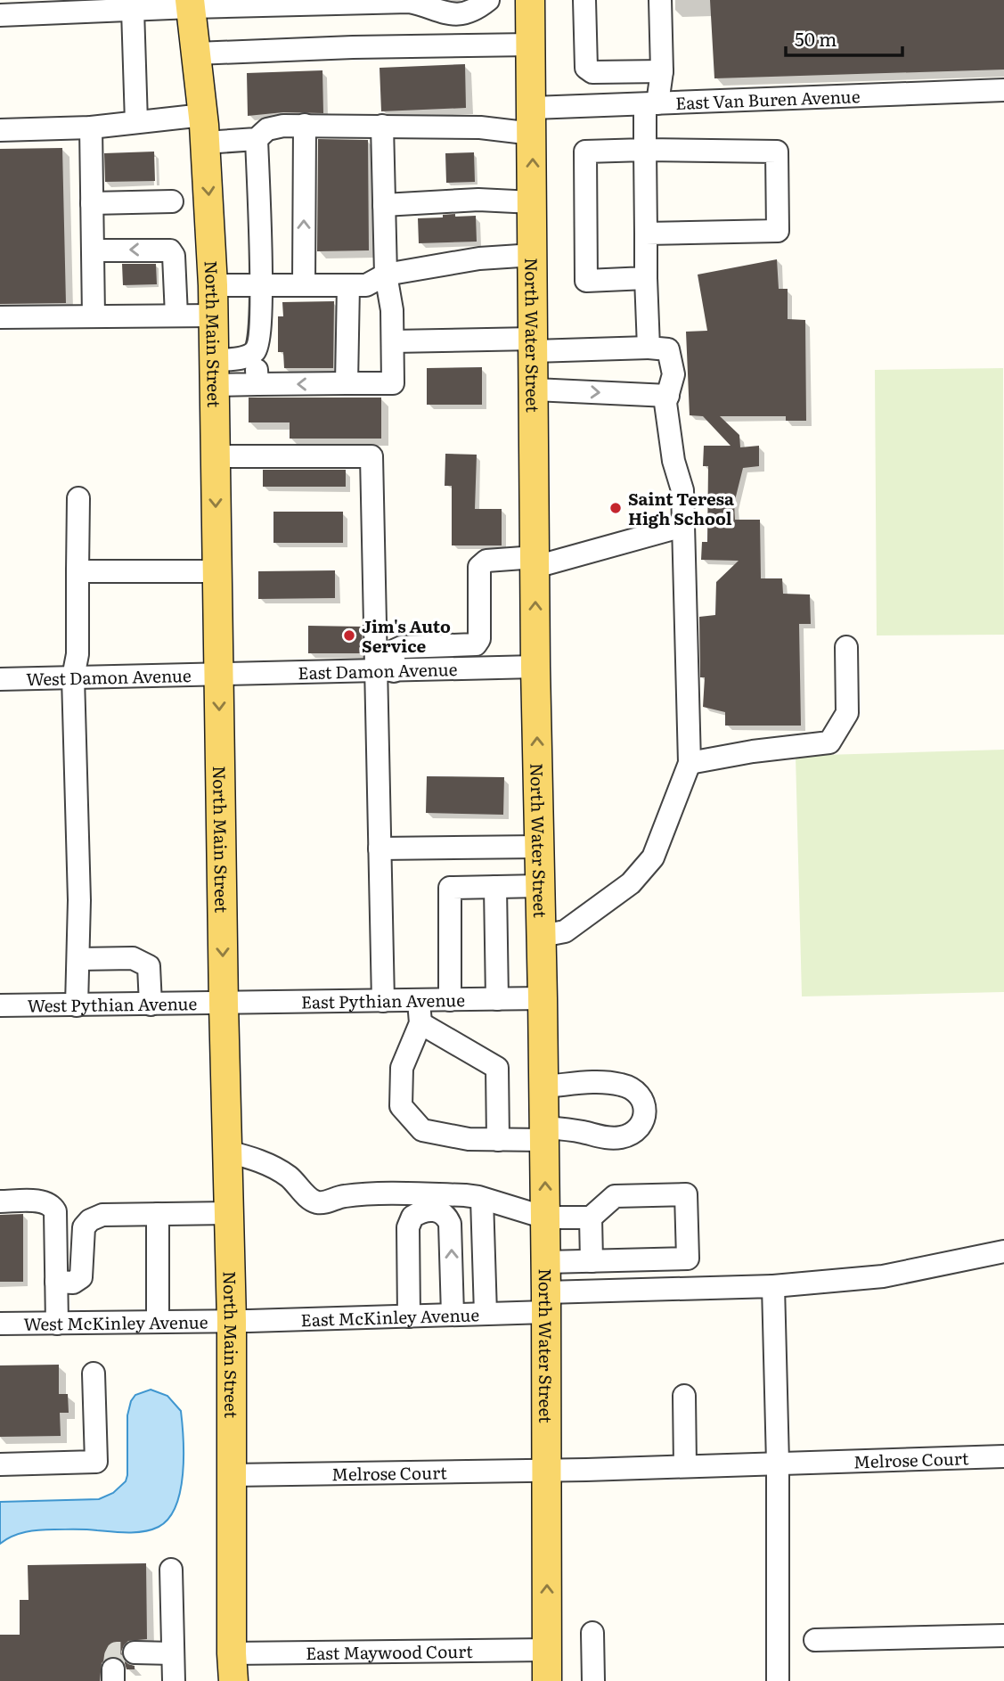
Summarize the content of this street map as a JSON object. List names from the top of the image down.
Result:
{
  "streets": {
    "main road": ["North Main Street", "North Water Street"],
    "street": [
      "East Van Buren Avenue",
      "East Damon Avenue",
      "West Damon Avenue",
      "East Pythian Avenue",
      "West Pythian Avenue",
      "East McKinley Avenue",
      "West McKinley Avenue",
      "Melrose Court",
      "East Maywood Court"
    ]
  },
  "crossings": [
    ["East Van Buren Avenue", "North Water Street"],
    ["North Main Street", "East Damon Avenue"],
    ["North Main Street", "West Damon Avenue"],
    ["North Main Street", "East Pythian Avenue"],
    ["North Main Street", "West Pythian Avenue"],
    ["North Main Street", "East McKinley Avenue"],
    ["North Main Street", "West McKinley Avenue"],
    ["North Main Street", "Melrose Court"],
    ["North Main Street", "East Maywood Court"],
    ["North Water Street", "East Damon Avenue"],
    ["North Water Street", "East Pythian Avenue"],
    ["North Water Street", "East McKinley Avenue"],
    ["North Water Street", "Melrose Court"],
    ["North Water Street", "East Maywood Court"],
    ["East Damon Avenue", "West Damon Avenue"],
    ["East Pythian Avenue", "West Pythian Avenue"],
    ["East McKinley Avenue", "West McKinley Avenue"]
  ],
  "one_way": ["North Water Street"],
  "places": ["Saint Teresa High School", "Jim's Auto Service"],
  "scale_bar": "50 m"
}
